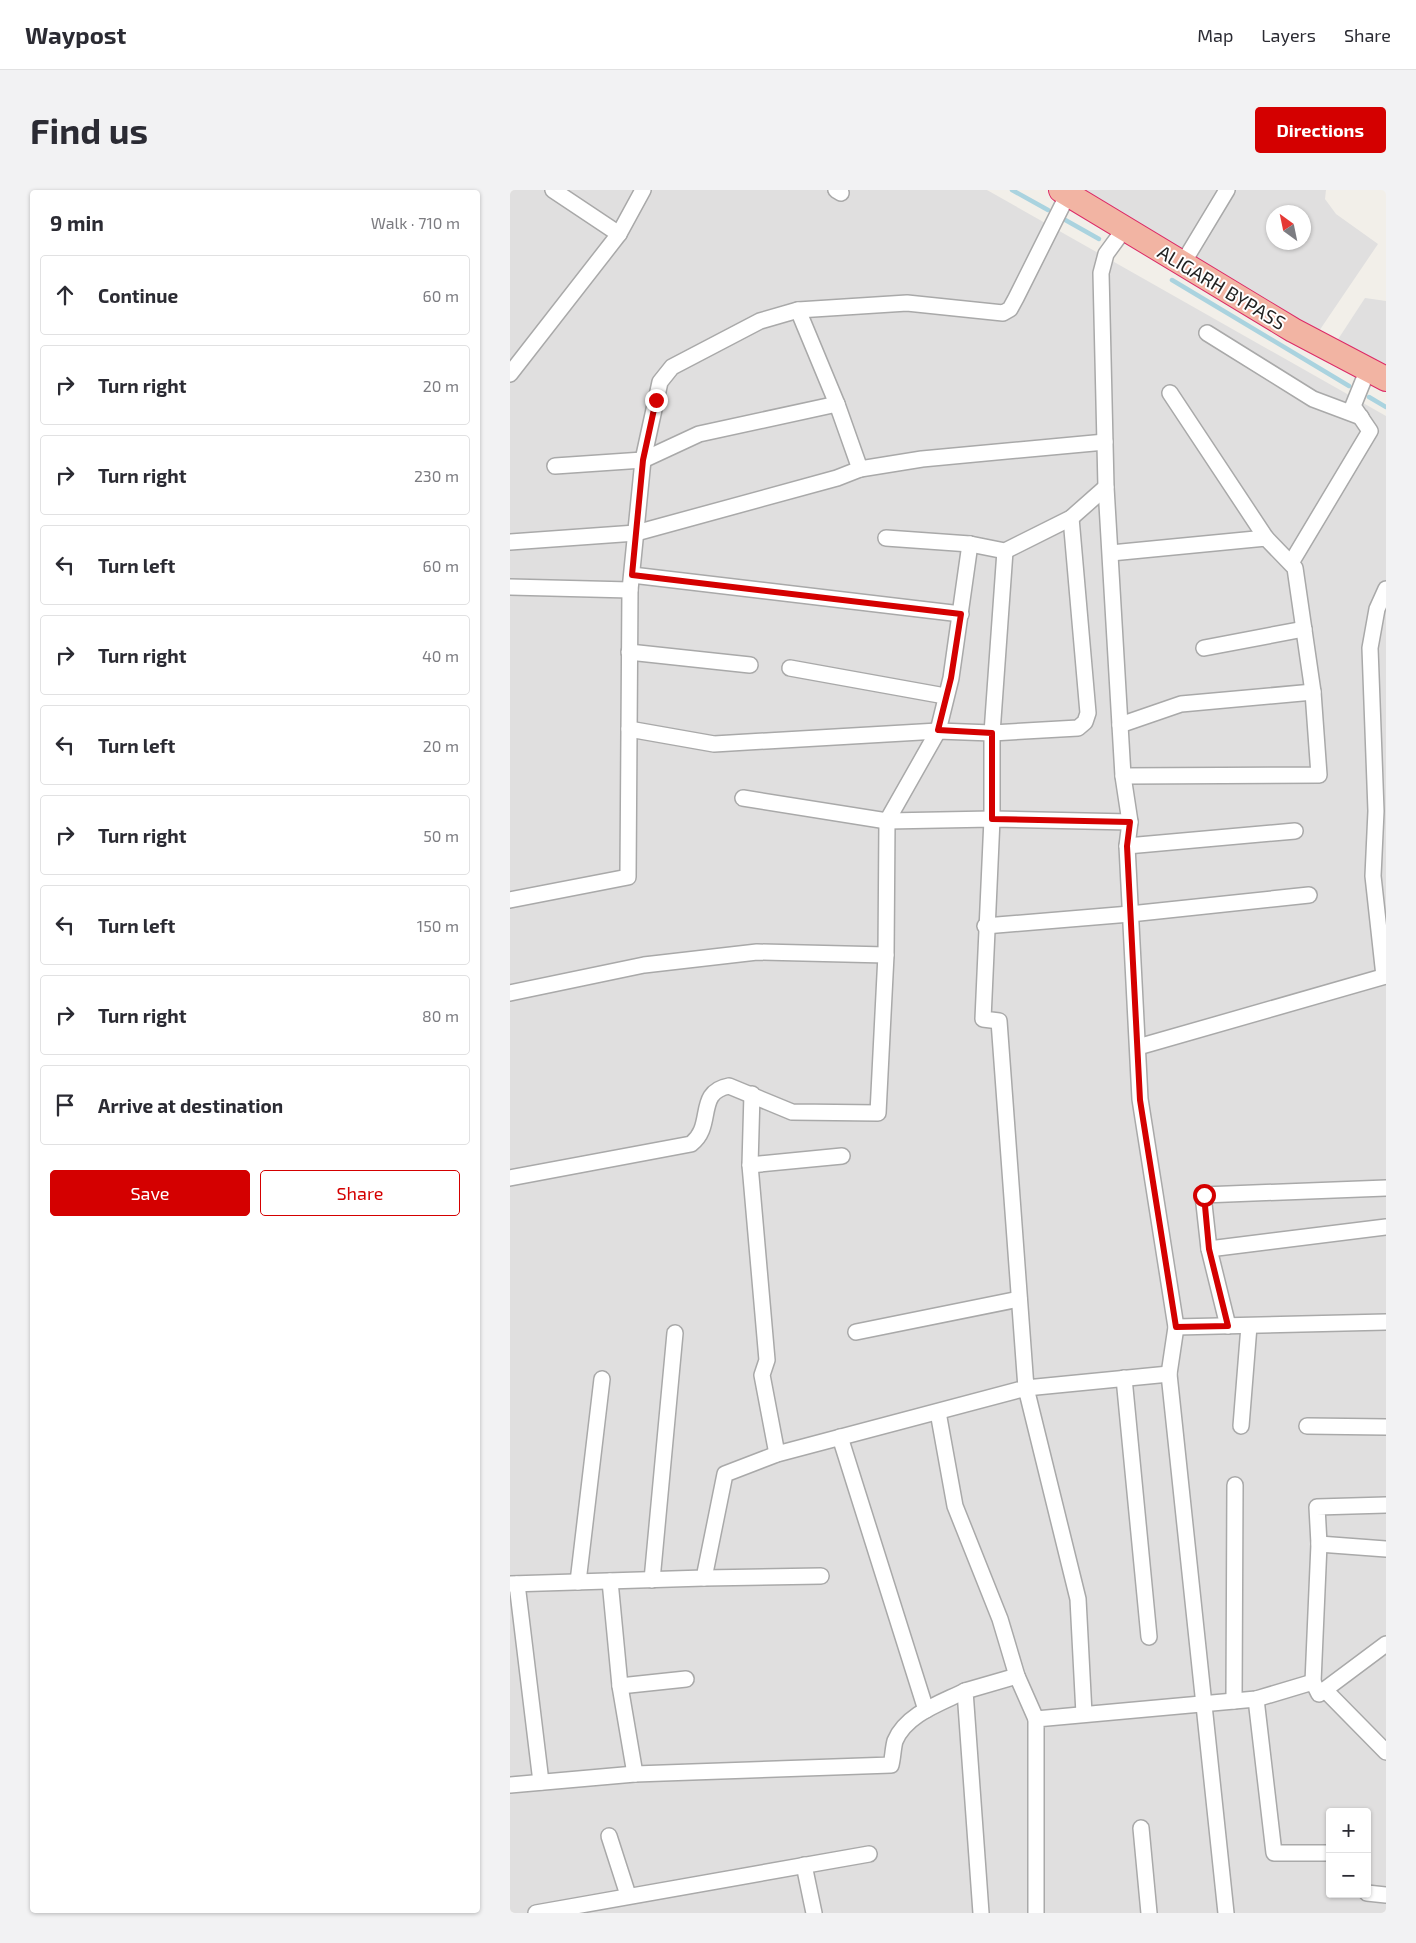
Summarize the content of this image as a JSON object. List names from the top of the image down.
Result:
{
  "streets": {
    "highway": ["ALIGARH BYPASS"]
  },
  "north": "top left",
  "page": {
    "header": "Waypost",
    "nav": ["Map", "Layers", "Share"],
    "buttons": [
      "Directions",
      ["Save", "Share"]
    ],
    "title": "Find us",
    "heading": ["9 min", "Walk · 710 m"],
    "list": [
      ["Continue", "60 m"],
      ["Turn right", "20 m"],
      ["Turn right", "230 m"],
      ["Turn left", "60 m"],
      ["Turn right", "40 m"],
      ["Turn left", "20 m"],
      ["Turn right", "50 m"],
      ["Turn left", "150 m"],
      ["Turn right", "80 m"],
      "Arrive at destination"
    ],
    "map_buttons": ["+", "−"]
  }
}
